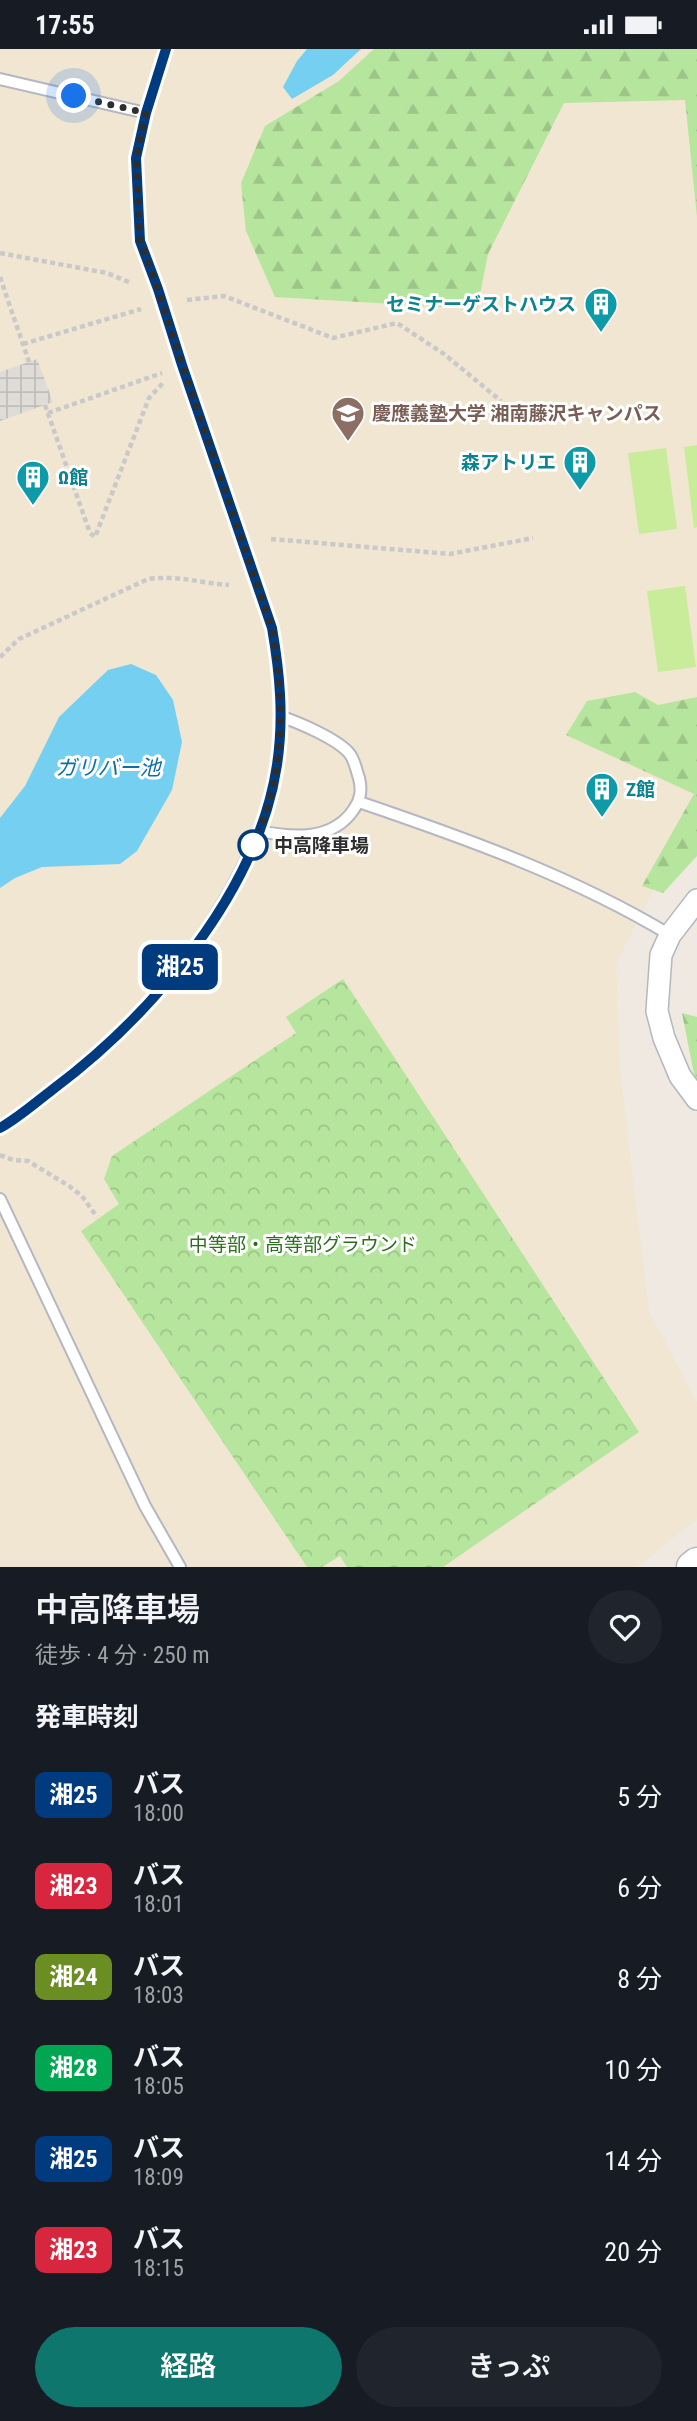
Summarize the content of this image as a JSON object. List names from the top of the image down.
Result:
{
  "water": ["ガリバー池"],
  "parks": ["中等部・高等部グラウンド"],
  "places": {
    "building": [
      "セミナーゲストハウス",
      "森アトリエ",
      "Ω館",
      "Ζ館"
    ],
    "school or university": ["慶應義塾大学 湘南藤沢キャンパス"],
    "other": ["中高降車場"]
  },
  "lines": ["bus line 湘25"],
  "page": {
    "status": "17:55",
    "on_map": "湘25",
    "heading": [
      ["中高降車場", "徒歩 · 4 分 · 250 m"],
      "発車時刻"
    ],
    "list": [
      {
        "mark": "湘25",
        "name": "バス",
        "note": "18:00",
        "value": "5 分"
      },
      {
        "mark": "湘23",
        "name": "バス",
        "note": "18:01",
        "value": "6 分"
      },
      {
        "mark": "湘24",
        "name": "バス",
        "note": "18:03",
        "value": "8 分"
      },
      {
        "mark": "湘28",
        "name": "バス",
        "note": "18:05",
        "value": "10 分"
      },
      {
        "mark": "湘25",
        "name": "バス",
        "note": "18:09",
        "value": "14 分"
      },
      {
        "mark": "湘23",
        "name": "バス",
        "note": "18:15",
        "value": "20 分"
      }
    ],
    "buttons": ["経路", "きっぷ"]
  }
}
